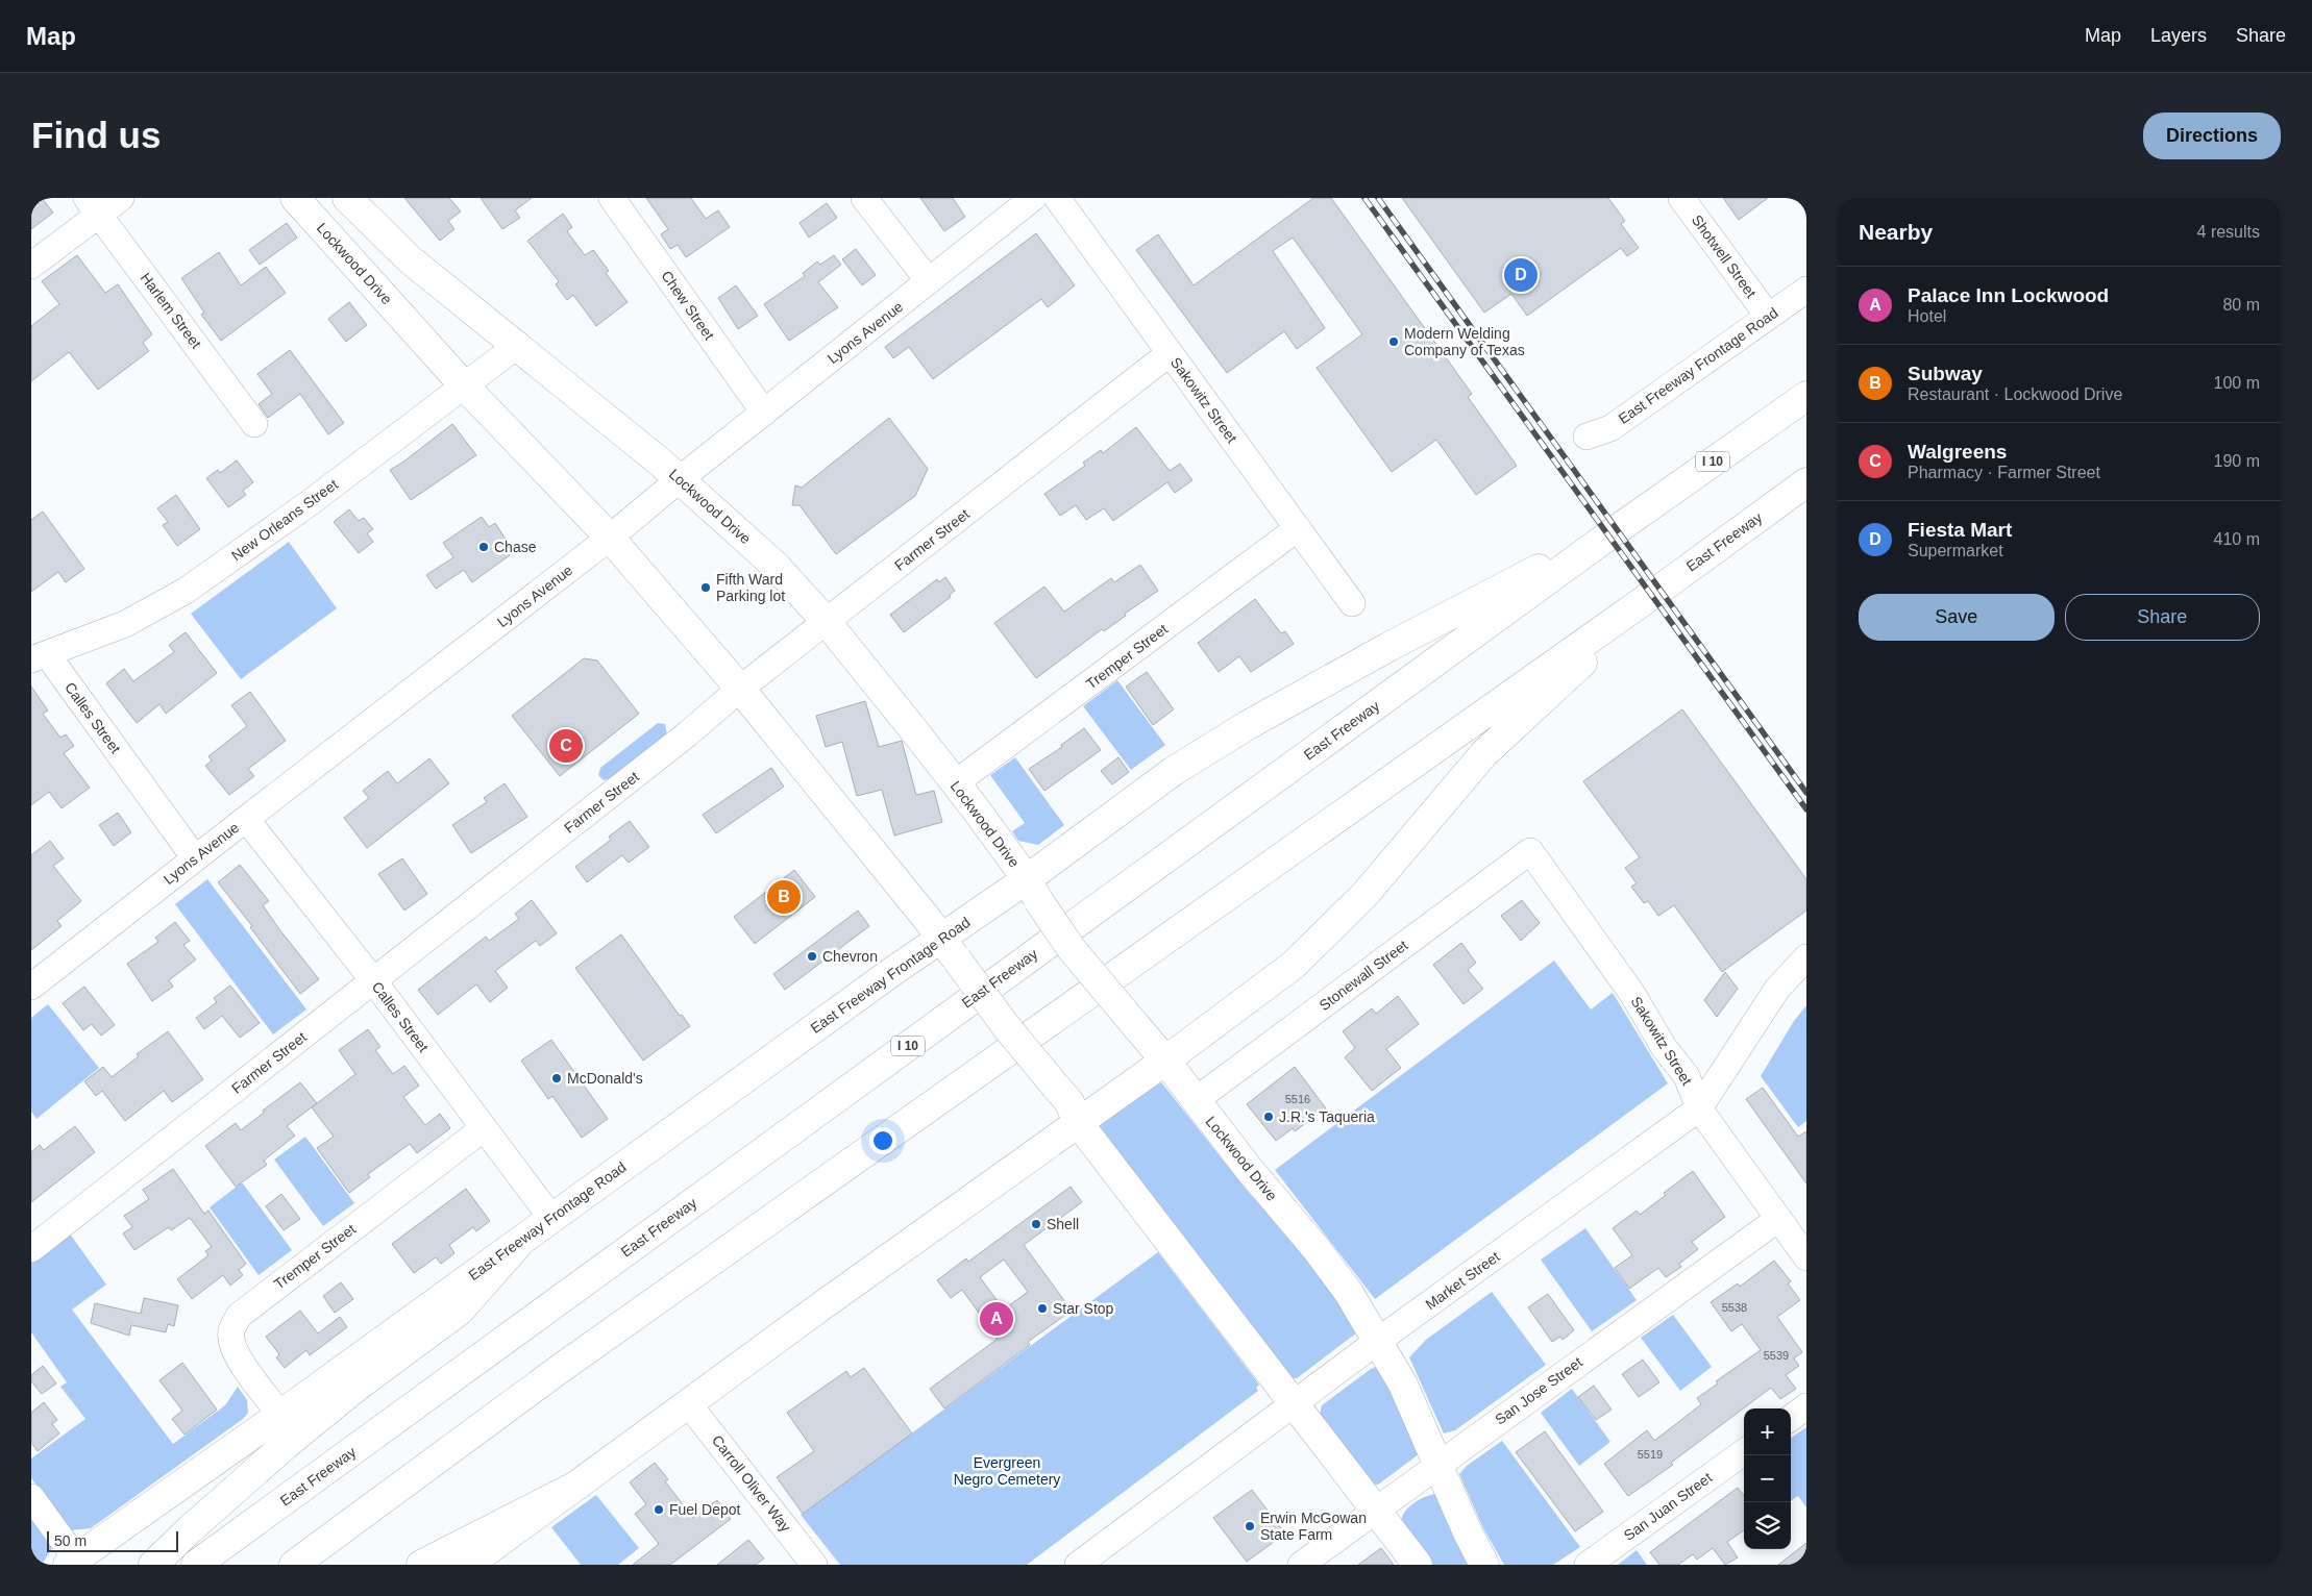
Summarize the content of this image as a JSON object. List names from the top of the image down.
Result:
{
  "streets": {
    "main road": [
      "Lockwood Drive",
      "East Freeway Frontage Road",
      "I 10",
      "East Freeway"
    ],
    "street": [
      "Shotwell Street",
      "Chew Street",
      "Harlem Street",
      "Lyons Avenue",
      "Sakowitz Street",
      "New Orleans Street",
      "Farmer Street",
      "Tremper Street",
      "Calles Street",
      "Stonewall Street",
      "Market Street",
      "San Jose Street",
      "Carroll Oliver Way",
      "San Juan Street"
    ]
  },
  "crossings": [
    ["Shotwell Street", "East Freeway Frontage Road"],
    ["Lockwood Drive", "Lyons Avenue"],
    ["Lockwood Drive", "East Freeway Frontage Road"],
    ["Lockwood Drive", "New Orleans Street"],
    ["Lockwood Drive", "Farmer Street"],
    ["Lockwood Drive", "Tremper Street"],
    ["Lockwood Drive", "Stonewall Street"],
    ["Lockwood Drive", "Market Street"],
    ["Lockwood Drive", "San Jose Street"],
    ["Chew Street", "Lyons Avenue"],
    ["Lyons Avenue", "Calles Street"],
    ["East Freeway Frontage Road", "East Freeway"],
    ["East Freeway Frontage Road", "Tremper Street"],
    ["East Freeway Frontage Road", "Calles Street"],
    ["Sakowitz Street", "Farmer Street"],
    ["Sakowitz Street", "Tremper Street"],
    ["Sakowitz Street", "Stonewall Street"],
    ["Sakowitz Street", "Market Street"],
    ["Sakowitz Street", "San Jose Street"],
    ["New Orleans Street", "Calles Street"],
    ["Farmer Street", "Calles Street"],
    ["Tremper Street", "Calles Street"]
  ],
  "parks": ["Evergreen Negro Cemetery"],
  "places": [
    "Modern Welding Company of Texas",
    "Chase",
    "Fifth Ward Parking lot",
    "Chevron",
    "McDonald's",
    "J.R.'s Taqueria",
    "Shell",
    "Star Stop",
    "Fuel Depot",
    "Erwin McGowan State Farm"
  ],
  "house_numbers": [
    "5516",
    "5538",
    "5539",
    "5519"
  ],
  "scale_bar": "50 m",
  "page": {
    "header": "Map",
    "nav": ["Map", "Layers", "Share"],
    "buttons": [
      "Directions",
      ["Save", "Share"]
    ],
    "title": "Find us",
    "heading": ["Nearby", "4 results"],
    "pins": [
      "D",
      "C",
      "B",
      "A"
    ],
    "list": [
      {
        "mark": "A",
        "name": "Palace Inn Lockwood",
        "note": "Hotel",
        "value": "80 m"
      },
      {
        "mark": "B",
        "name": "Subway",
        "note": "Restaurant · Lockwood Drive",
        "value": "100 m"
      },
      {
        "mark": "C",
        "name": "Walgreens",
        "note": "Pharmacy · Farmer Street",
        "value": "190 m"
      },
      {
        "mark": "D",
        "name": "Fiesta Mart",
        "note": "Supermarket",
        "value": "410 m"
      }
    ],
    "map_buttons": ["+", "−"],
    "scale": "50 m"
  }
}
